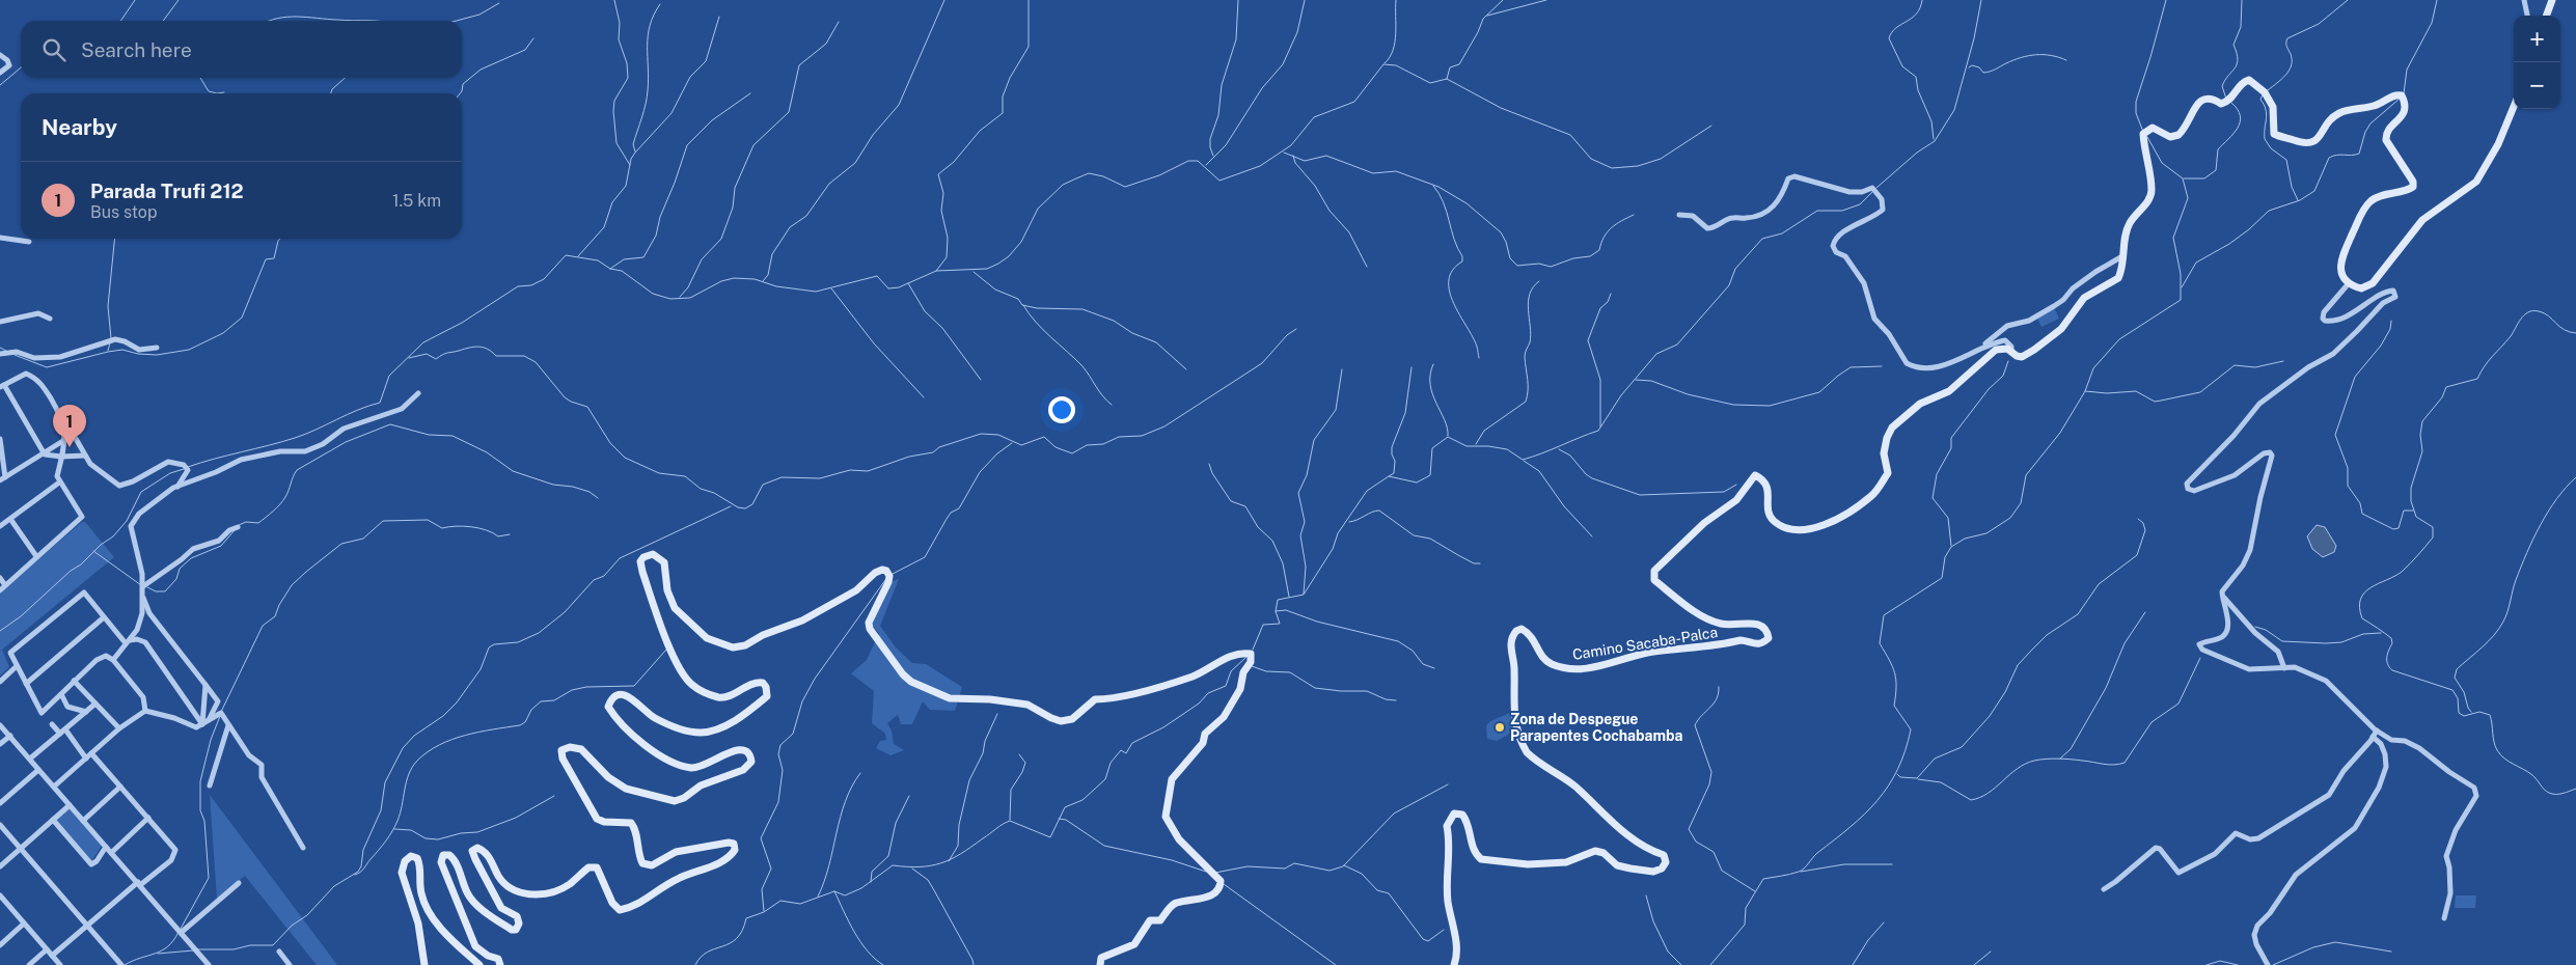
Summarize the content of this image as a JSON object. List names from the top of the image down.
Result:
{
  "streets": {
    "street": ["Camino Sacaba-Palca"]
  },
  "places": ["Zona de Despegue Parapentes Cochabamba"],
  "page": {
    "map_buttons": ["+", "−"],
    "search": "Search here",
    "heading": "Nearby",
    "list": [
      {
        "mark": "1",
        "name": "Parada Trufi 212",
        "note": "Bus stop",
        "value": "1.5 km"
      }
    ],
    "pins": "1"
  }
}
